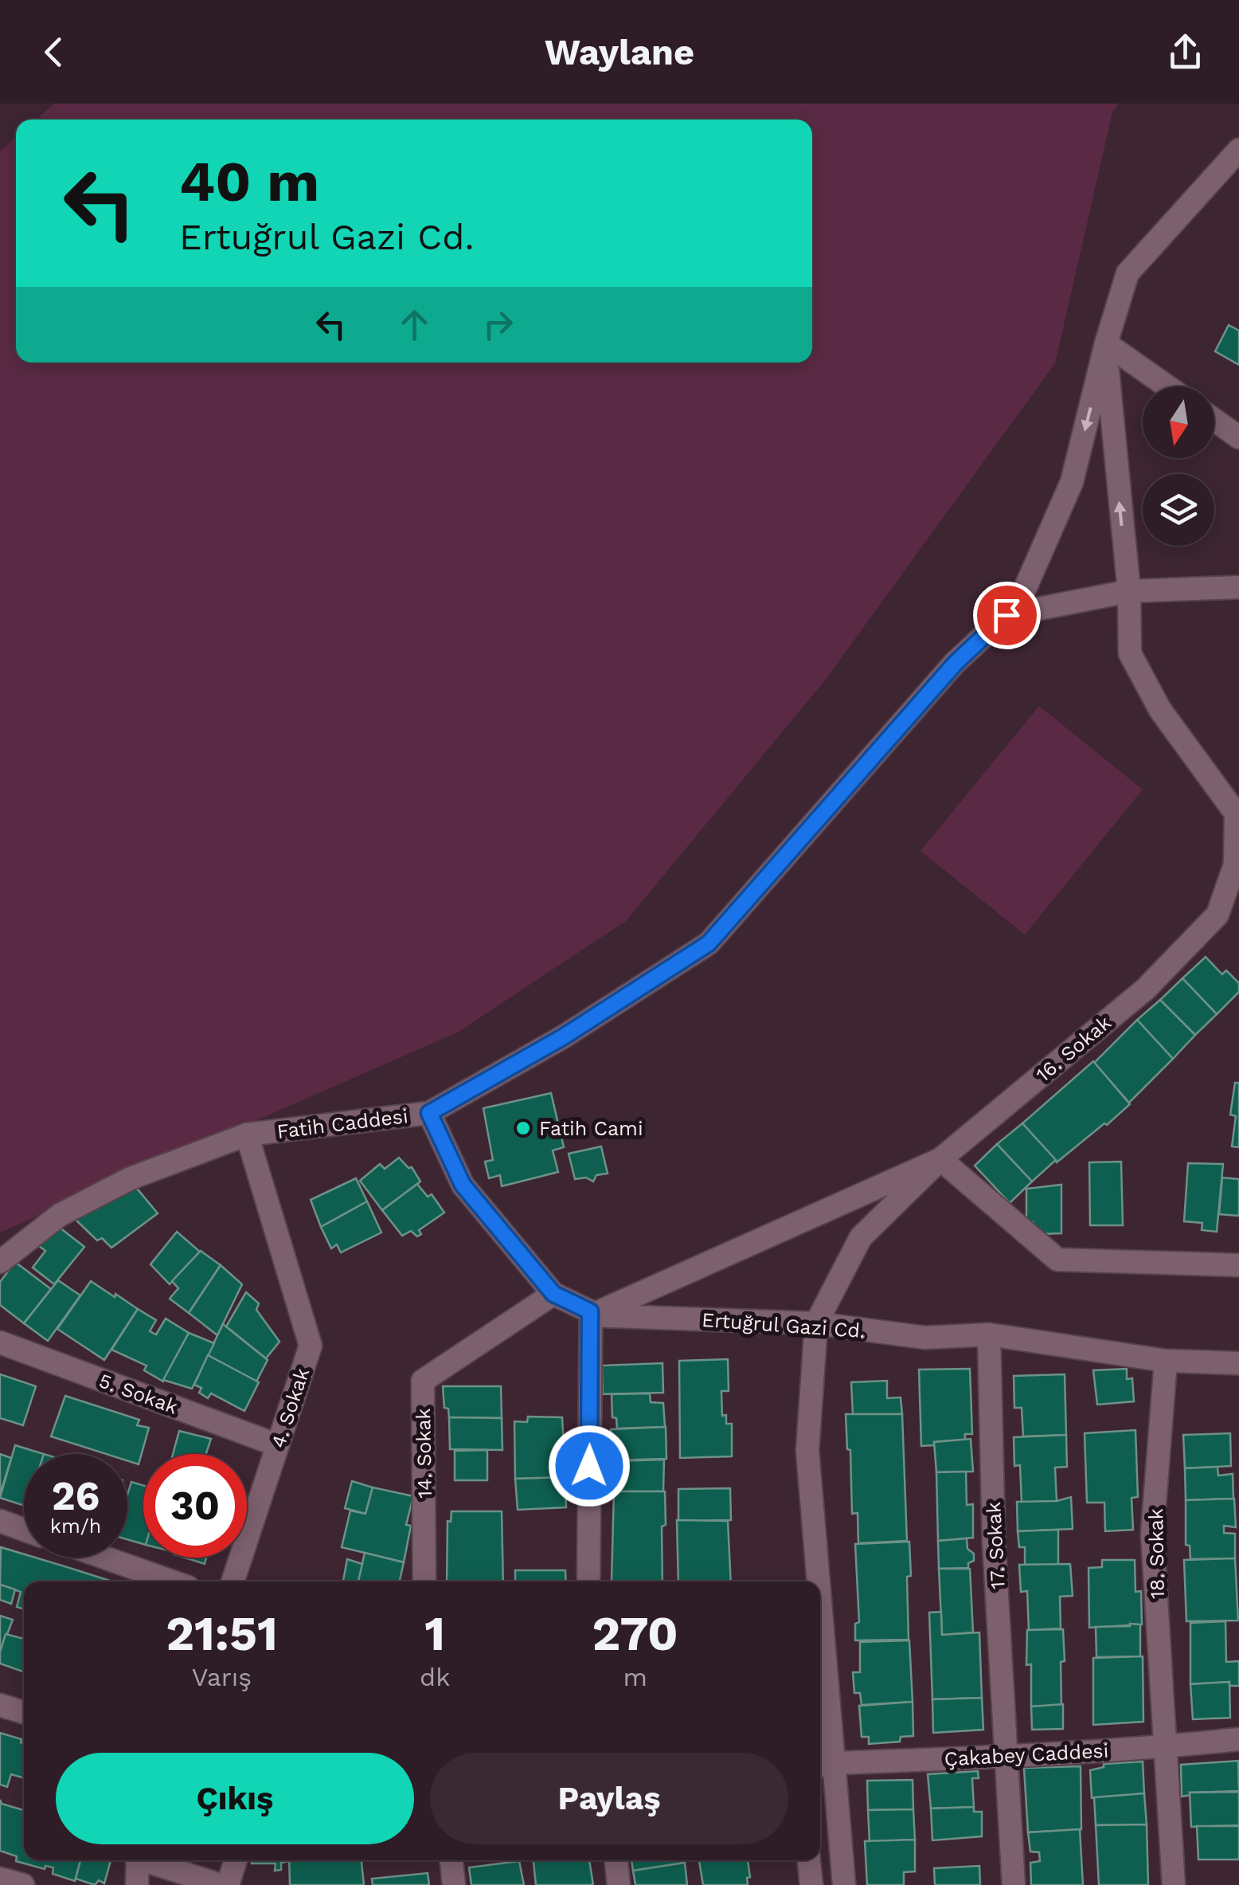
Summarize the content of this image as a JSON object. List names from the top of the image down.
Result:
{
  "streets": {
    "street": [
      "16. Sokak",
      "Fatih Caddesi",
      "Ertuğrul Gazi Cd.",
      "5. Sokak",
      "4. Sokak",
      "14. Sokak",
      "17. Sokak",
      "18. Sokak",
      "Çakabey Caddesi"
    ]
  },
  "crossings": [
    ["16. Sokak", "Fatih Caddesi"],
    ["16. Sokak", "Ertuğrul Gazi Cd."],
    ["Fatih Caddesi", "Ertuğrul Gazi Cd."],
    ["Fatih Caddesi", "4. Sokak"],
    ["Ertuğrul Gazi Cd.", "14. Sokak"],
    ["Ertuğrul Gazi Cd.", "17. Sokak"],
    ["Ertuğrul Gazi Cd.", "18. Sokak"],
    ["5. Sokak", "4. Sokak"],
    ["17. Sokak", "Çakabey Caddesi"],
    ["18. Sokak", "Çakabey Caddesi"]
  ],
  "places": ["Fatih Cami"],
  "north": "bottom",
  "page": {
    "header": "Waylane",
    "turn": ["40 m", "Ertuğrul Gazi Cd."],
    "speed": "26 km/h",
    "limit": "30",
    "eta": [
      "21:51",
      "Varış",
      "1",
      "dk",
      "270",
      "m"
    ],
    "buttons": ["Çıkış", "Paylaş"]
  }
}
